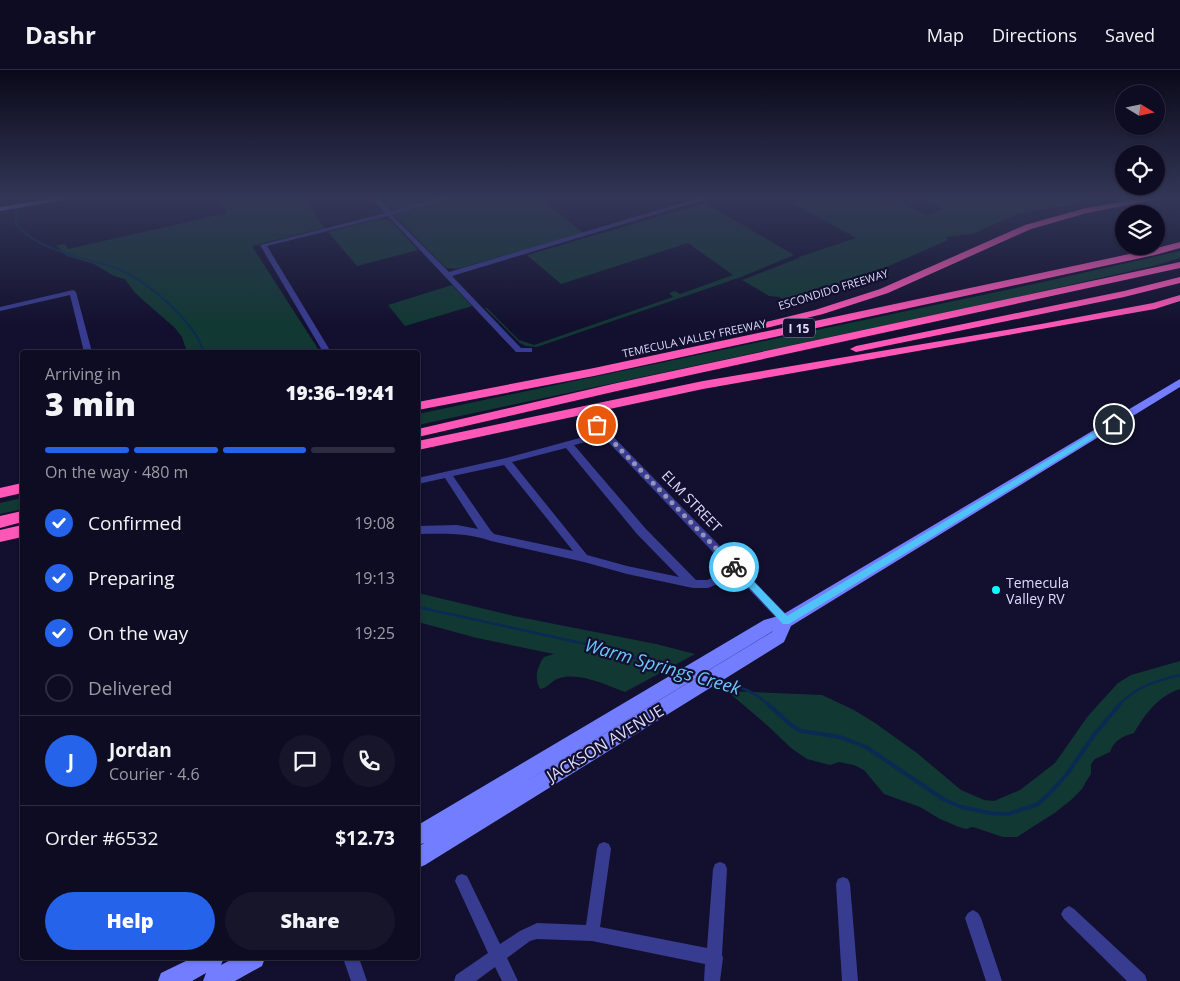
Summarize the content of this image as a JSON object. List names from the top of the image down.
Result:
{
  "streets": {
    "highway": ["ESCONDIDO FREEWAY", "I 15", "TEMECULA VALLEY FREEWAY"],
    "main road": ["JACKSON AVENUE"],
    "street": ["ELM STREET"]
  },
  "crossings": [
    ["ELM STREET", "JACKSON AVENUE"]
  ],
  "water": ["Warm Springs Creek"],
  "places": ["Temecula Valley RV"],
  "north": "right",
  "page": {
    "header": "Dashr",
    "nav": ["Map", "Directions", "Saved"],
    "heading": ["3 min", "Arriving in", "19:36–19:41"],
    "panel": [
      "Jordan",
      "Courier · 4.6",
      "Order #6532",
      "$12.73"
    ],
    "bar": "On the way · 480 m",
    "list": [
      ["Confirmed", "19:08"],
      ["Preparing", "19:13"],
      ["On the way", "19:25"],
      "Delivered"
    ],
    "round": "J",
    "buttons": ["Help", "Share"]
  }
}
